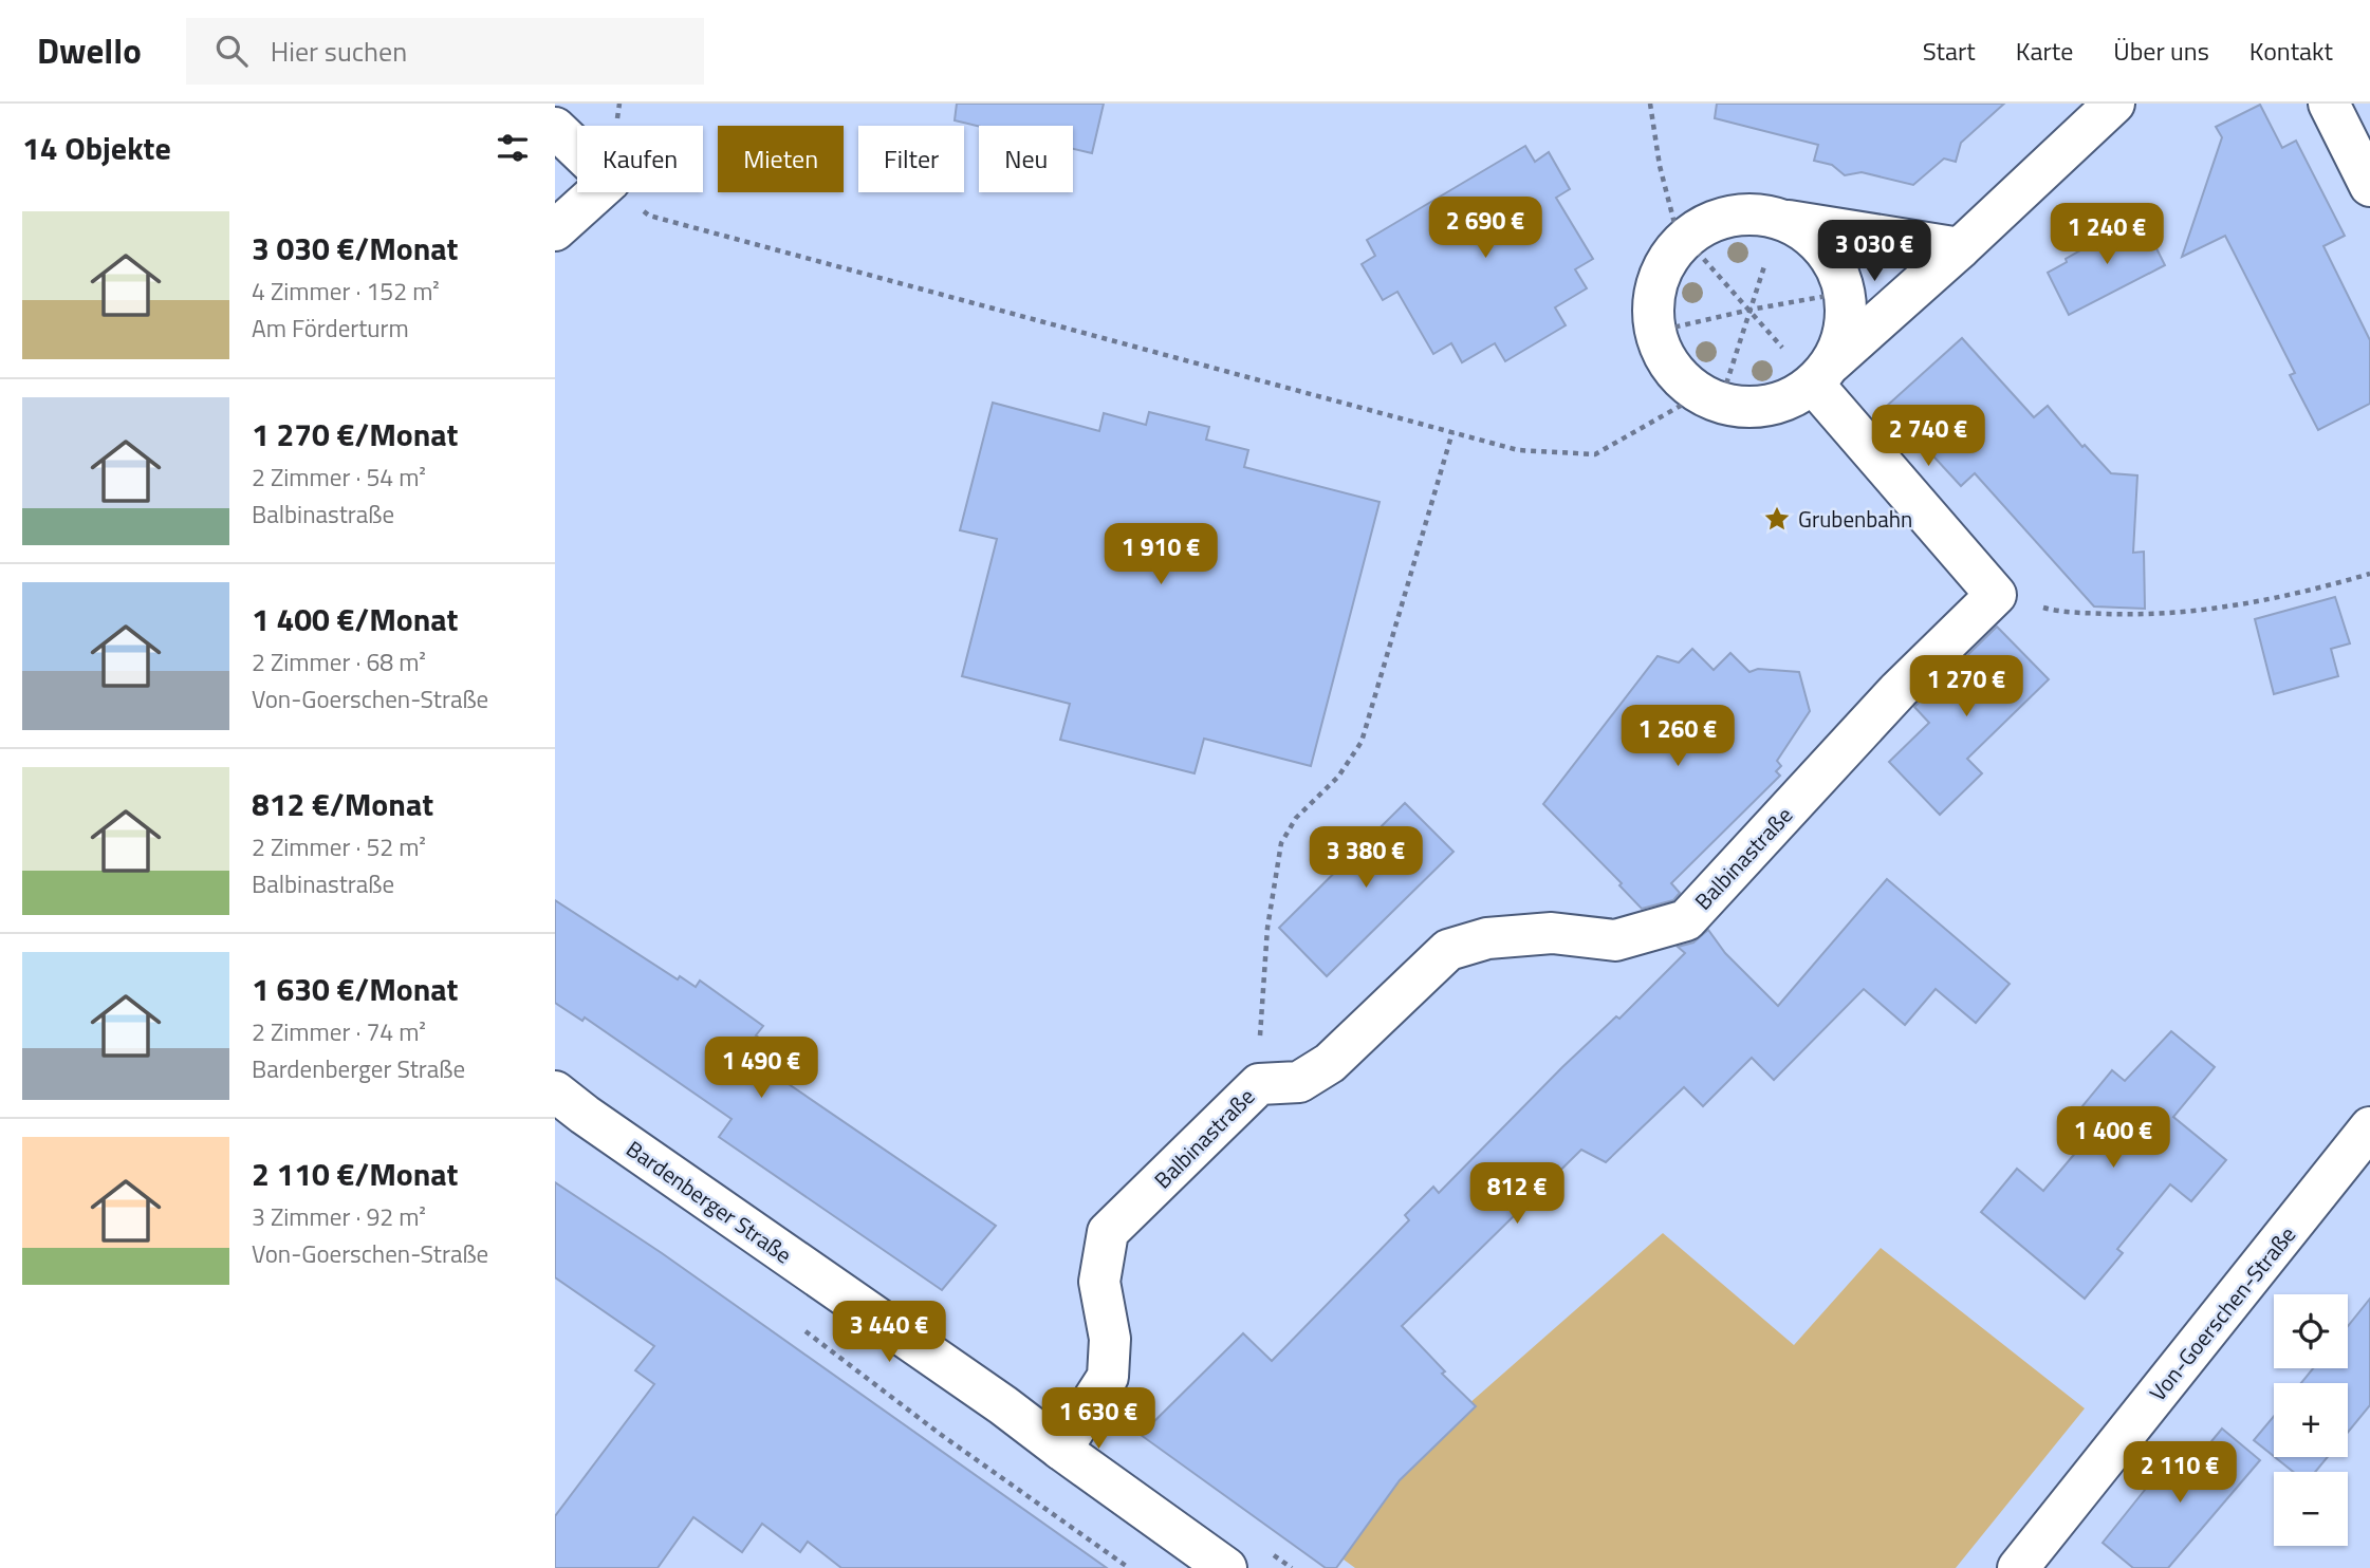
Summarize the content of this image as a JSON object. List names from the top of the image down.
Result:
{
  "streets": {
    "street": ["Balbinastraße", "Bardenberger Straße", "Von-Goerschen-Straße"]
  },
  "crossings": [
    ["Balbinastraße", "Bardenberger Straße"]
  ],
  "places": {
    "place": ["Grubenbahn"]
  },
  "page": {
    "header": "Dwello",
    "search": "Hier suchen",
    "nav": [
      "Start",
      "Karte",
      "Über uns",
      "Kontakt"
    ],
    "heading": "14 Objekte",
    "chip": [
      "Kaufen",
      "Mieten",
      "Filter",
      "Neu"
    ],
    "list": [
      {
        "name": "3 030 €/Monat",
        "note": "4 Zimmer · 152 m² · Am Förderturm"
      },
      {
        "name": "1 270 €/Monat",
        "note": "2 Zimmer · 54 m² · Balbinastraße"
      },
      {
        "name": "1 400 €/Monat",
        "note": "2 Zimmer · 68 m² · Von-Goerschen-Straße"
      },
      {
        "name": "812 €/Monat",
        "note": "2 Zimmer · 52 m² · Balbinastraße"
      },
      {
        "name": "1 630 €/Monat",
        "note": "2 Zimmer · 74 m² · Bardenberger Straße"
      },
      {
        "name": "2 110 €/Monat",
        "note": "3 Zimmer · 92 m² · Von-Goerschen-Straße"
      }
    ],
    "price": [
      "2 690 €",
      "1 240 €",
      "3 030 €",
      "2 740 €",
      "1 910 €",
      "1 270 €",
      "1 260 €",
      "3 380 €",
      "1 490 €",
      "1 400 €",
      "812 €",
      "3 440 €",
      "1 630 €",
      "2 110 €"
    ],
    "map_buttons": ["+", "−"]
  }
}
